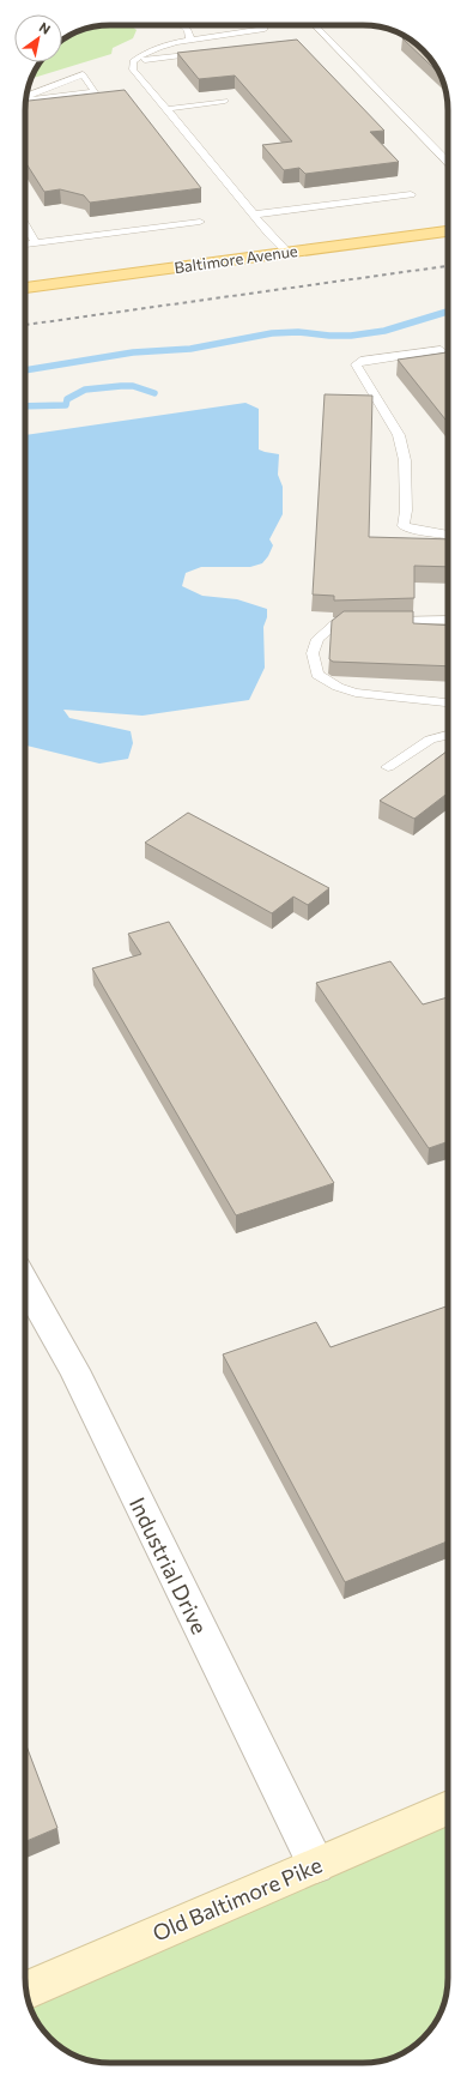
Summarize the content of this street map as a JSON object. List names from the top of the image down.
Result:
{
  "streets": {
    "main road": ["Baltimore Avenue", "Old Baltimore Pike"],
    "street": ["Industrial Drive"]
  },
  "crossings": [
    ["Industrial Drive", "Old Baltimore Pike"]
  ],
  "north": "top right"
}
